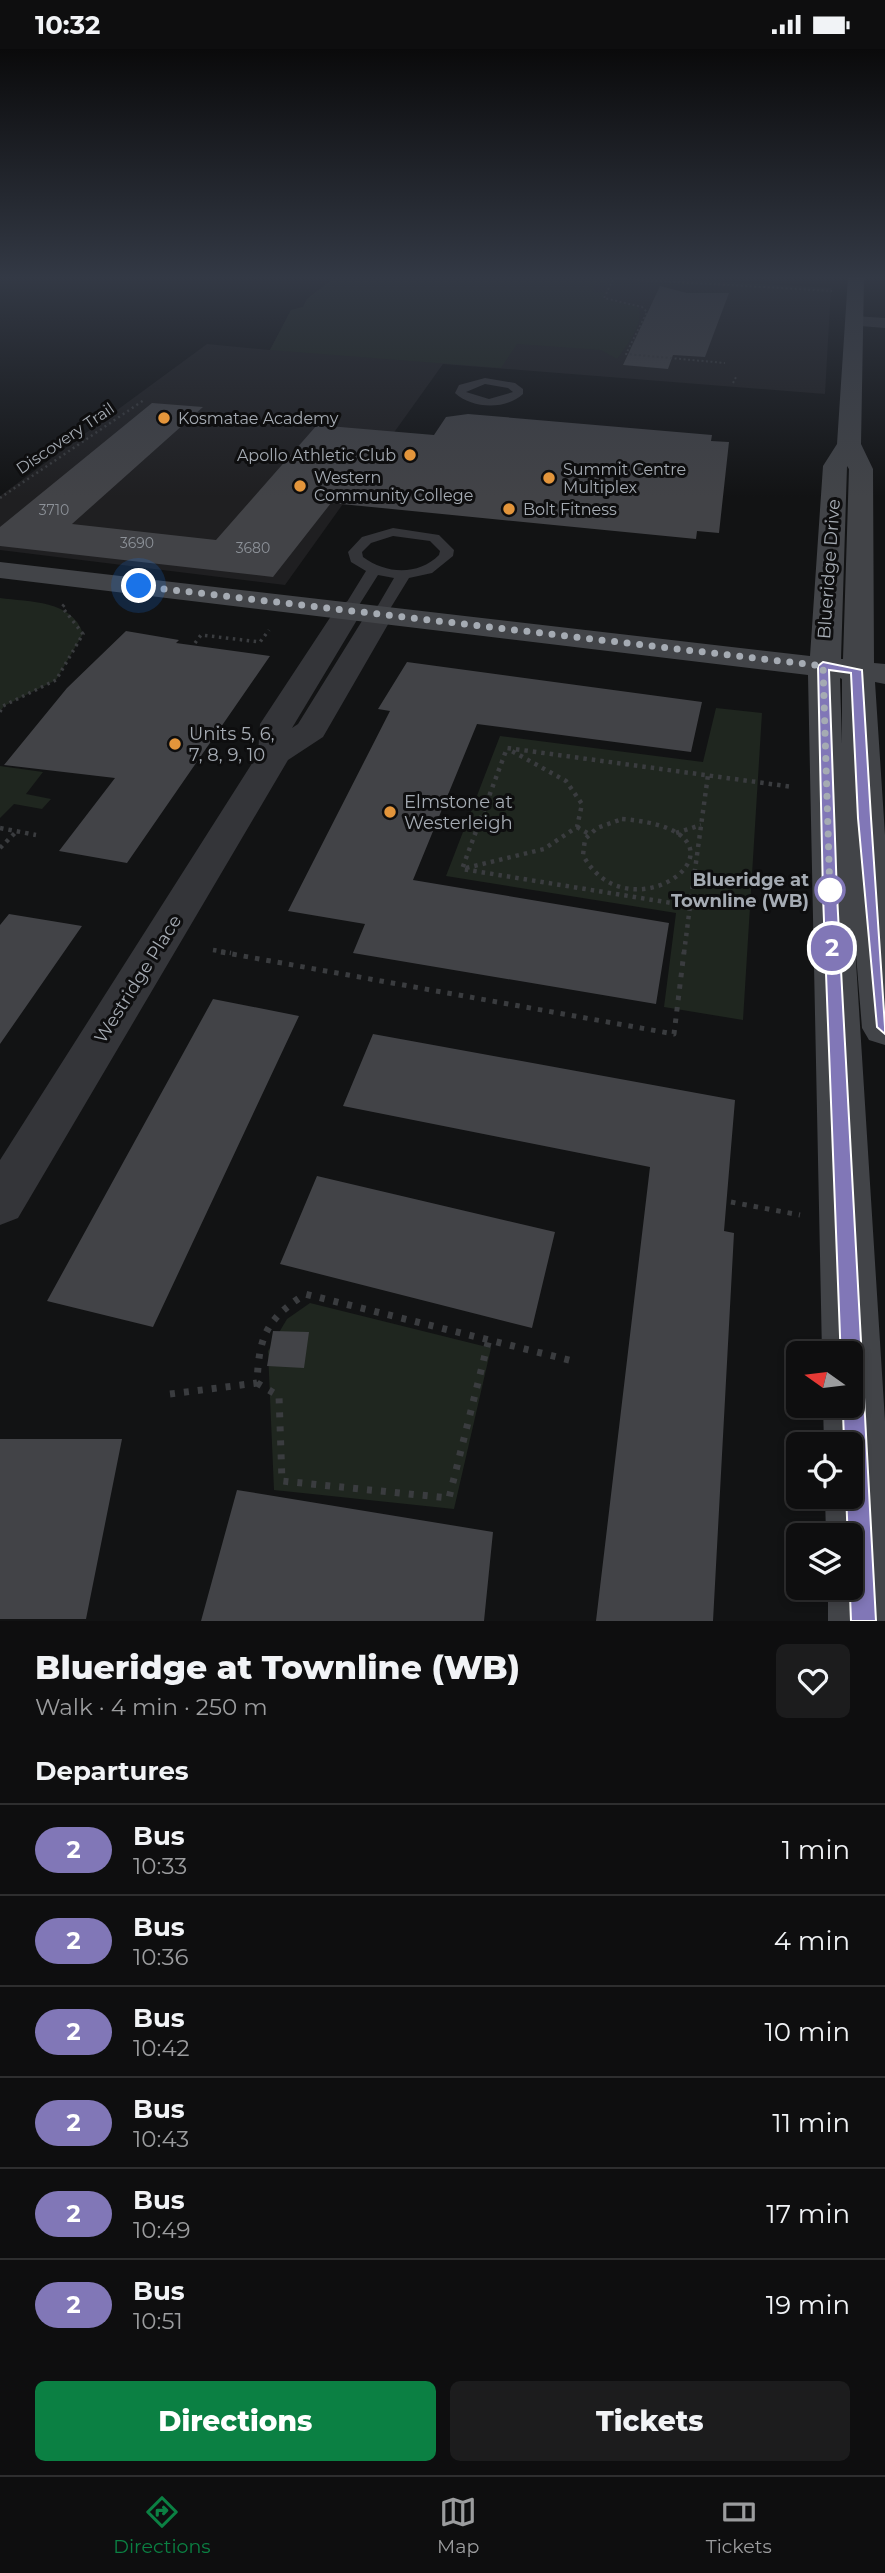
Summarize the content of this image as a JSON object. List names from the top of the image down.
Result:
{
  "streets": {
    "street": ["Blueridge Drive", "Westridge Place"],
    "path": ["Discovery Trail"]
  },
  "places": [
    "Kosmatae Academy",
    "Apollo Athletic Club",
    "Summit Centre Multiplex",
    "Western Community College",
    "Bolt Fitness",
    "Units 5, 6, 7, 8, 9, 10",
    "Elmstone at Westerleigh",
    "Blueridge at Townline (WB)"
  ],
  "lines": ["bus line 2"],
  "house_numbers": ["3710", "3690", "3680"],
  "north": "left",
  "page": {
    "status": "10:32",
    "on_map": "2",
    "heading": [
      ["Blueridge at Townline (WB)", "Walk · 4 min · 250 m"],
      "Departures"
    ],
    "list": [
      {
        "mark": "2",
        "name": "Bus",
        "note": "10:33",
        "value": "1 min"
      },
      {
        "mark": "2",
        "name": "Bus",
        "note": "10:36",
        "value": "4 min"
      },
      {
        "mark": "2",
        "name": "Bus",
        "note": "10:42",
        "value": "10 min"
      },
      {
        "mark": "2",
        "name": "Bus",
        "note": "10:43",
        "value": "11 min"
      },
      {
        "mark": "2",
        "name": "Bus",
        "note": "10:49",
        "value": "17 min"
      },
      {
        "mark": "2",
        "name": "Bus",
        "note": "10:51",
        "value": "19 min"
      }
    ],
    "buttons": ["Directions", "Tickets"],
    "tabs": ["Directions", "Map", "Tickets"]
  }
}
